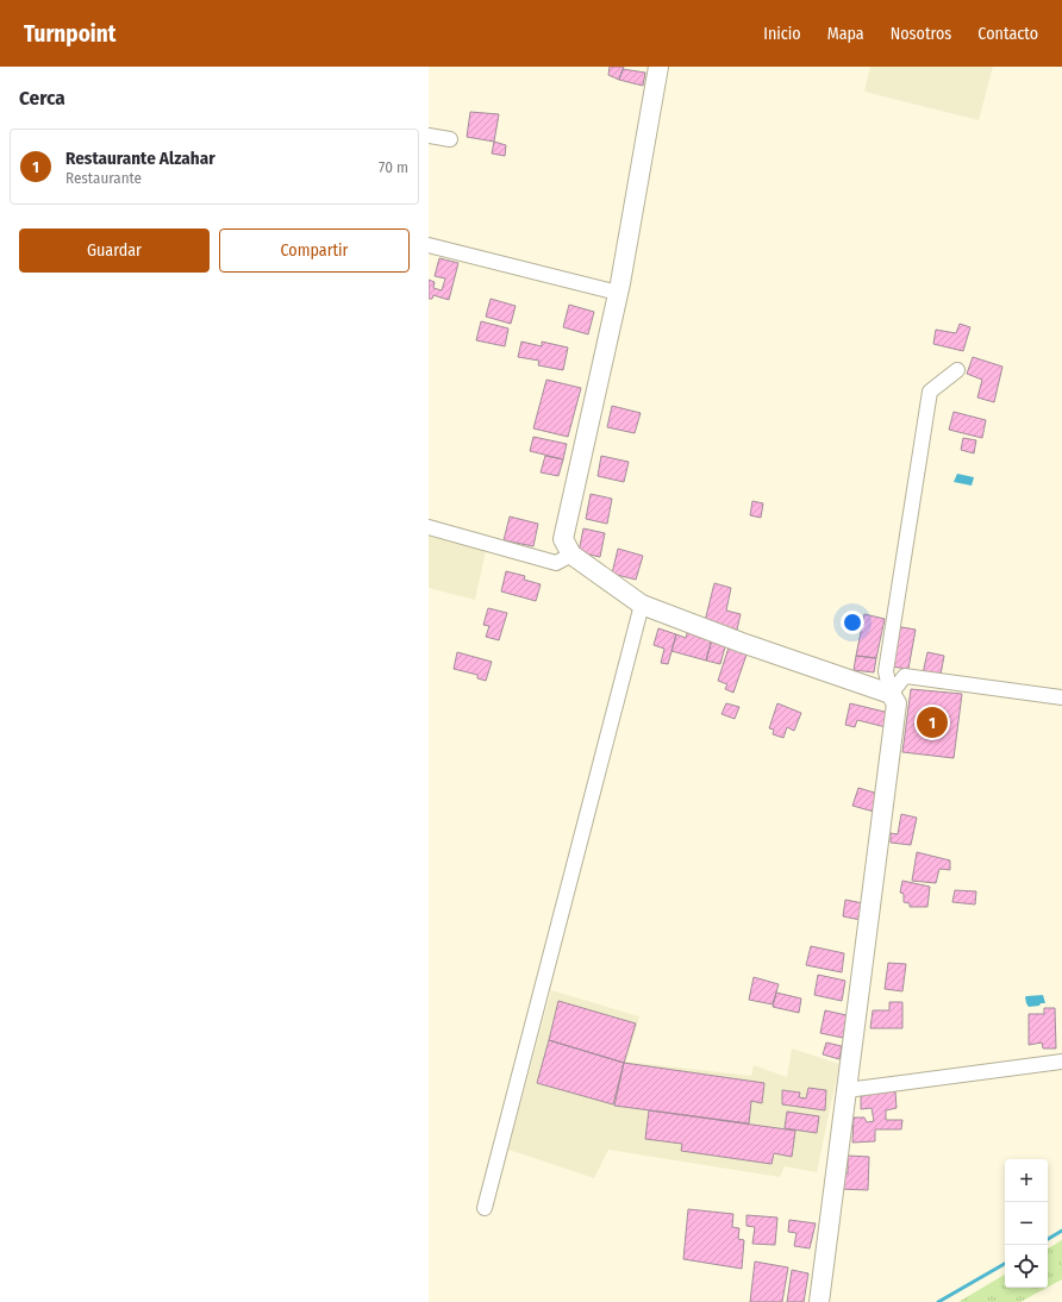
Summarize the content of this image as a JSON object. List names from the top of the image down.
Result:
{
  "page": {
    "header": "Turnpoint",
    "nav": [
      "Inicio",
      "Mapa",
      "Nosotros",
      "Contacto"
    ],
    "heading": "Cerca",
    "list": [
      {
        "mark": "1",
        "name": "Restaurante Alzahar",
        "note": "Restaurante",
        "value": "70 m"
      }
    ],
    "buttons": ["Guardar", "Compartir"],
    "pins": "1",
    "map_buttons": ["+", "−"]
  }
}
